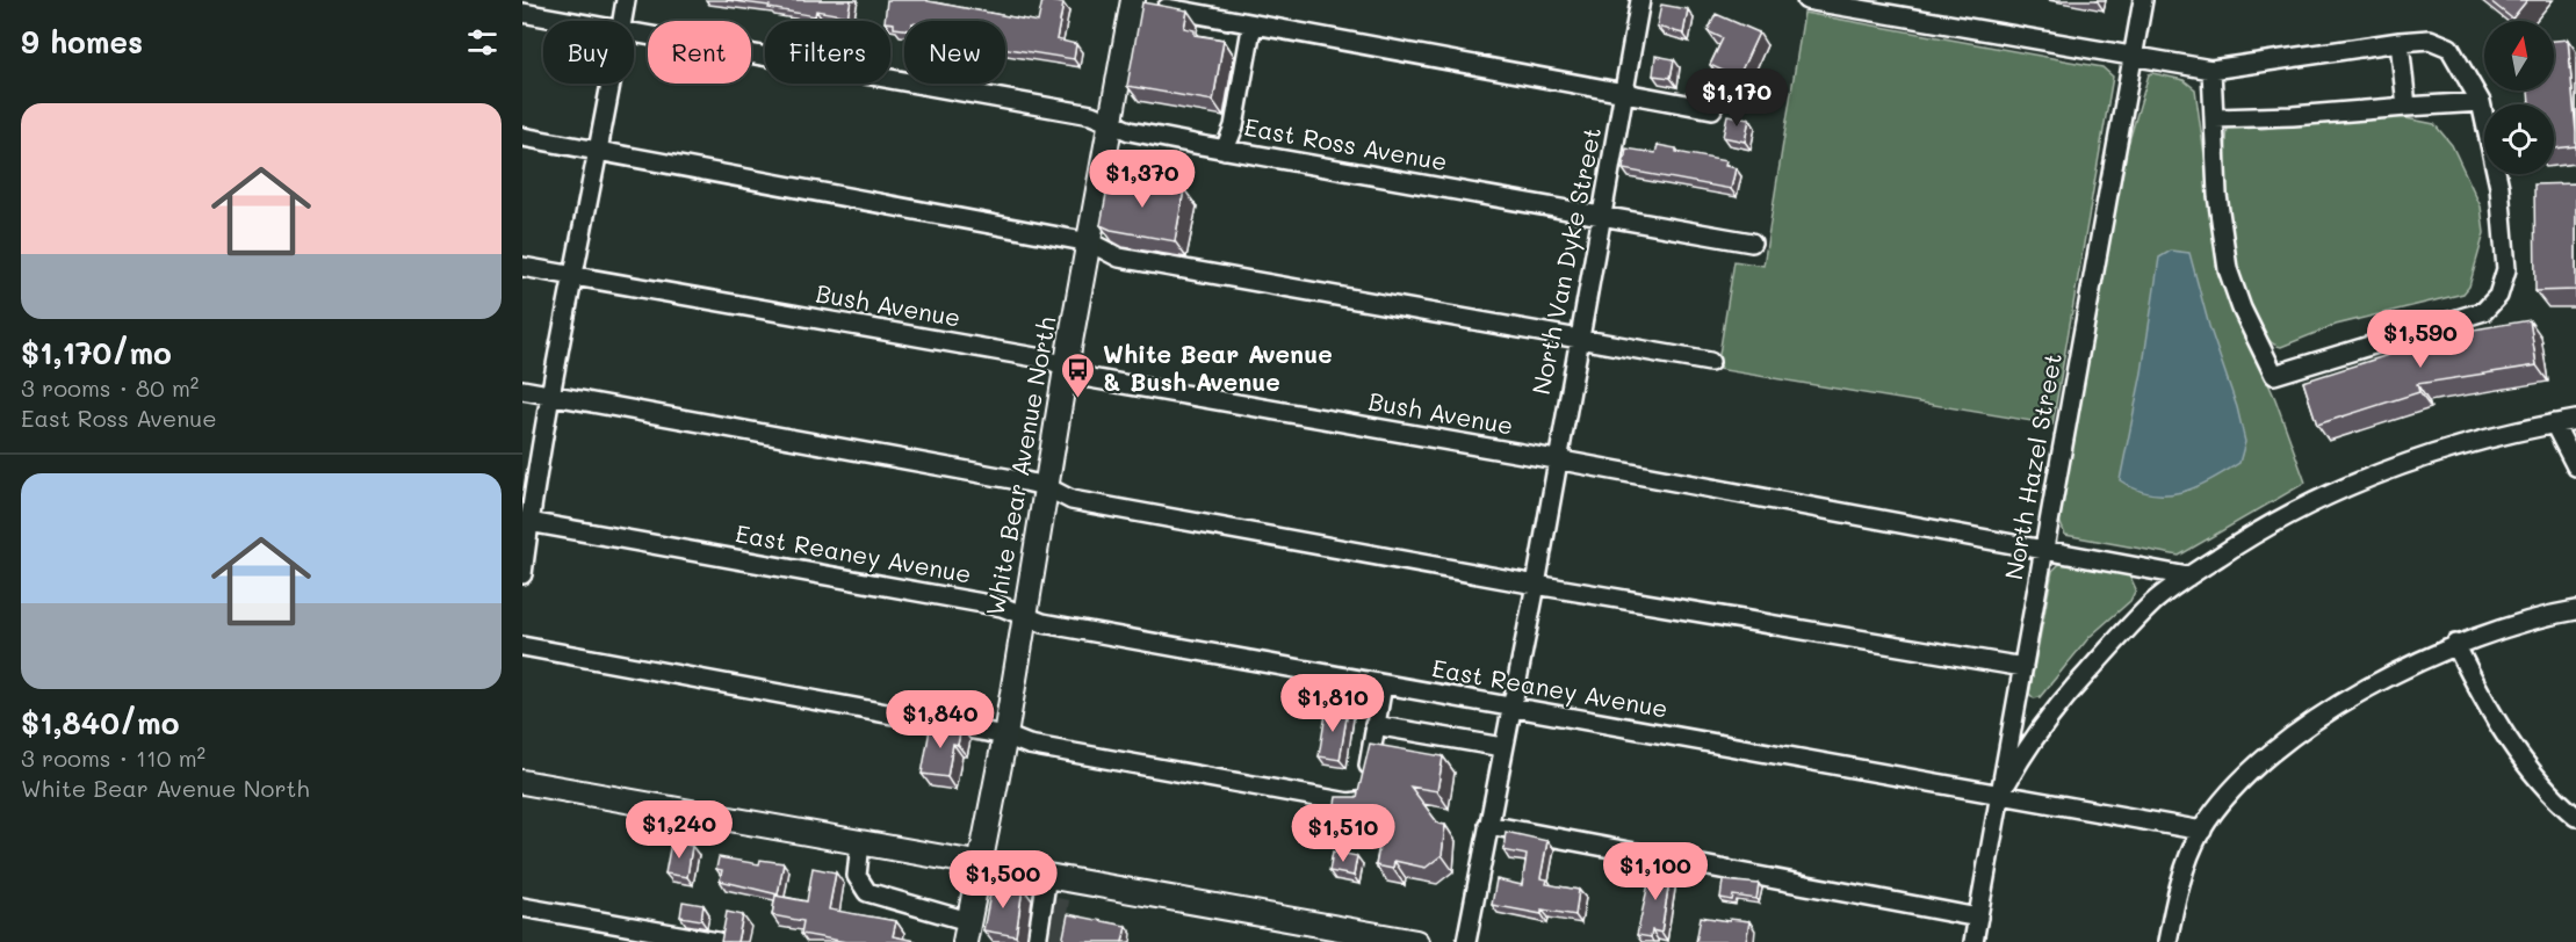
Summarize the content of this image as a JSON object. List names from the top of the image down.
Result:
{
  "streets": {
    "main road": ["White Bear Avenue North"],
    "street": [
      "East Ross Avenue",
      "North Van Dyke Street",
      "Bush Avenue",
      "North Hazel Street",
      "East Reaney Avenue"
    ]
  },
  "crossings": [
    ["East Ross Avenue", "North Van Dyke Street"],
    ["East Ross Avenue", "White Bear Avenue North"],
    ["North Van Dyke Street", "Bush Avenue"],
    ["North Van Dyke Street", "East Reaney Avenue"],
    ["Bush Avenue", "White Bear Avenue North"],
    ["Bush Avenue", "North Hazel Street"],
    ["White Bear Avenue North", "East Reaney Avenue"],
    ["North Hazel Street", "East Reaney Avenue"]
  ],
  "places": {
    "bus stop": ["White Bear Avenue & Bush Avenue"]
  },
  "north": "top",
  "page": {
    "heading": "9 homes",
    "chip": [
      "Buy",
      "Rent",
      "Filters",
      "New"
    ],
    "price": [
      "$1,170",
      "$1,370",
      "$1,590",
      "$1,810",
      "$1,840",
      "$1,240",
      "$1,510",
      "$1,100",
      "$1,500"
    ],
    "list": [
      {
        "name": "$1,170/mo",
        "note": "3 rooms · 80 m² · East Ross Avenue"
      },
      {
        "name": "$1,840/mo",
        "note": "3 rooms · 110 m² · White Bear Avenue North"
      }
    ]
  }
}
